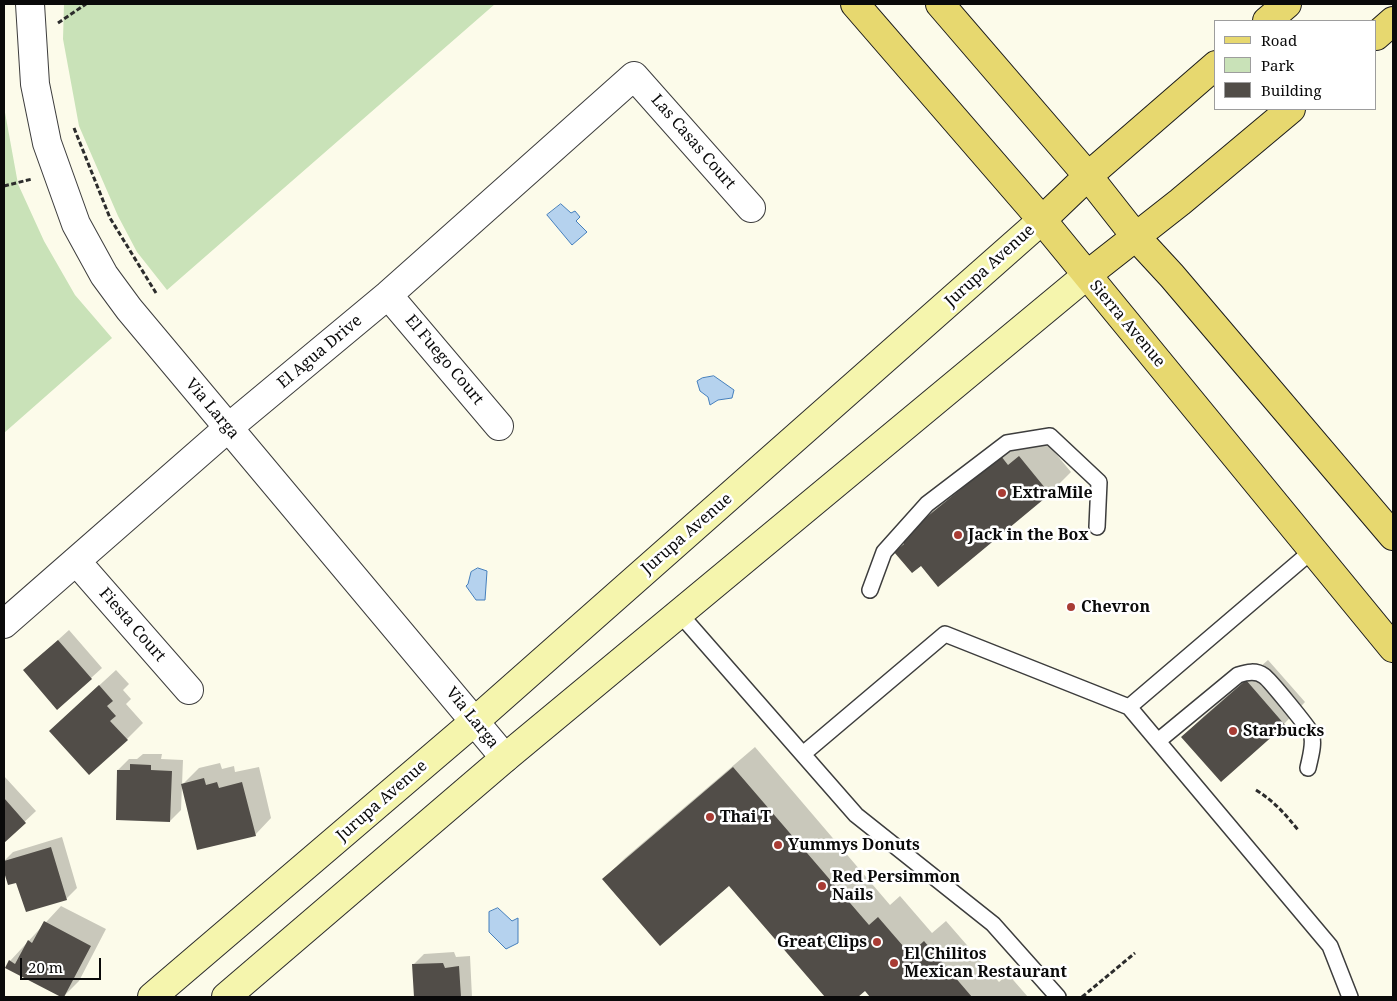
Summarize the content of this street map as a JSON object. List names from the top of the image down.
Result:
{
  "streets": {
    "main road": ["Jurupa Avenue", "Sierra Avenue"],
    "street": [
      "Las Casas Court",
      "El Agua Drive",
      "El Fuego Court",
      "Via Larga",
      "Fiesta Court"
    ]
  },
  "crossings": [
    ["Las Casas Court", "El Agua Drive"],
    ["Jurupa Avenue", "Sierra Avenue"],
    ["Jurupa Avenue", "Via Larga"],
    ["El Agua Drive", "El Fuego Court"],
    ["El Agua Drive", "Via Larga"],
    ["El Agua Drive", "Fiesta Court"]
  ],
  "places": [
    "ExtraMile",
    "Jack in the Box",
    "Chevron",
    "Starbucks",
    "Thai T",
    "Yummys Donuts",
    "Red Persimmon Nails",
    "Great Clips",
    "El Chilitos Mexican Restaurant"
  ],
  "legend": ["Road", "Park", "Building"],
  "scale_bar": "20 m"
}
